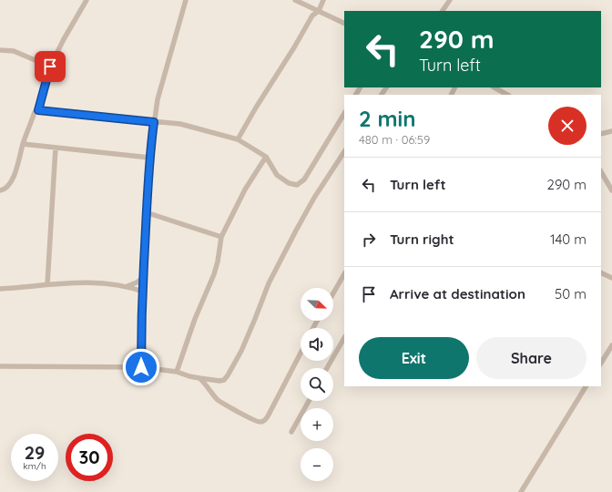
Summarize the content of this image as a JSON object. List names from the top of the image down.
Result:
{
  "north": "bottom right",
  "page": {
    "turn": ["290 m", "Turn left"],
    "heading": ["2 min", "480 m · 06:59"],
    "list": [
      {
        "name": "Turn left",
        "value": "290 m"
      },
      {
        "name": "Turn right",
        "value": "140 m"
      },
      {
        "name": "Arrive at destination",
        "value": "50 m"
      }
    ],
    "map_buttons": ["+", "−"],
    "buttons": ["Exit", "Share"],
    "speed": "29 km/h",
    "limit": "30"
  }
}
